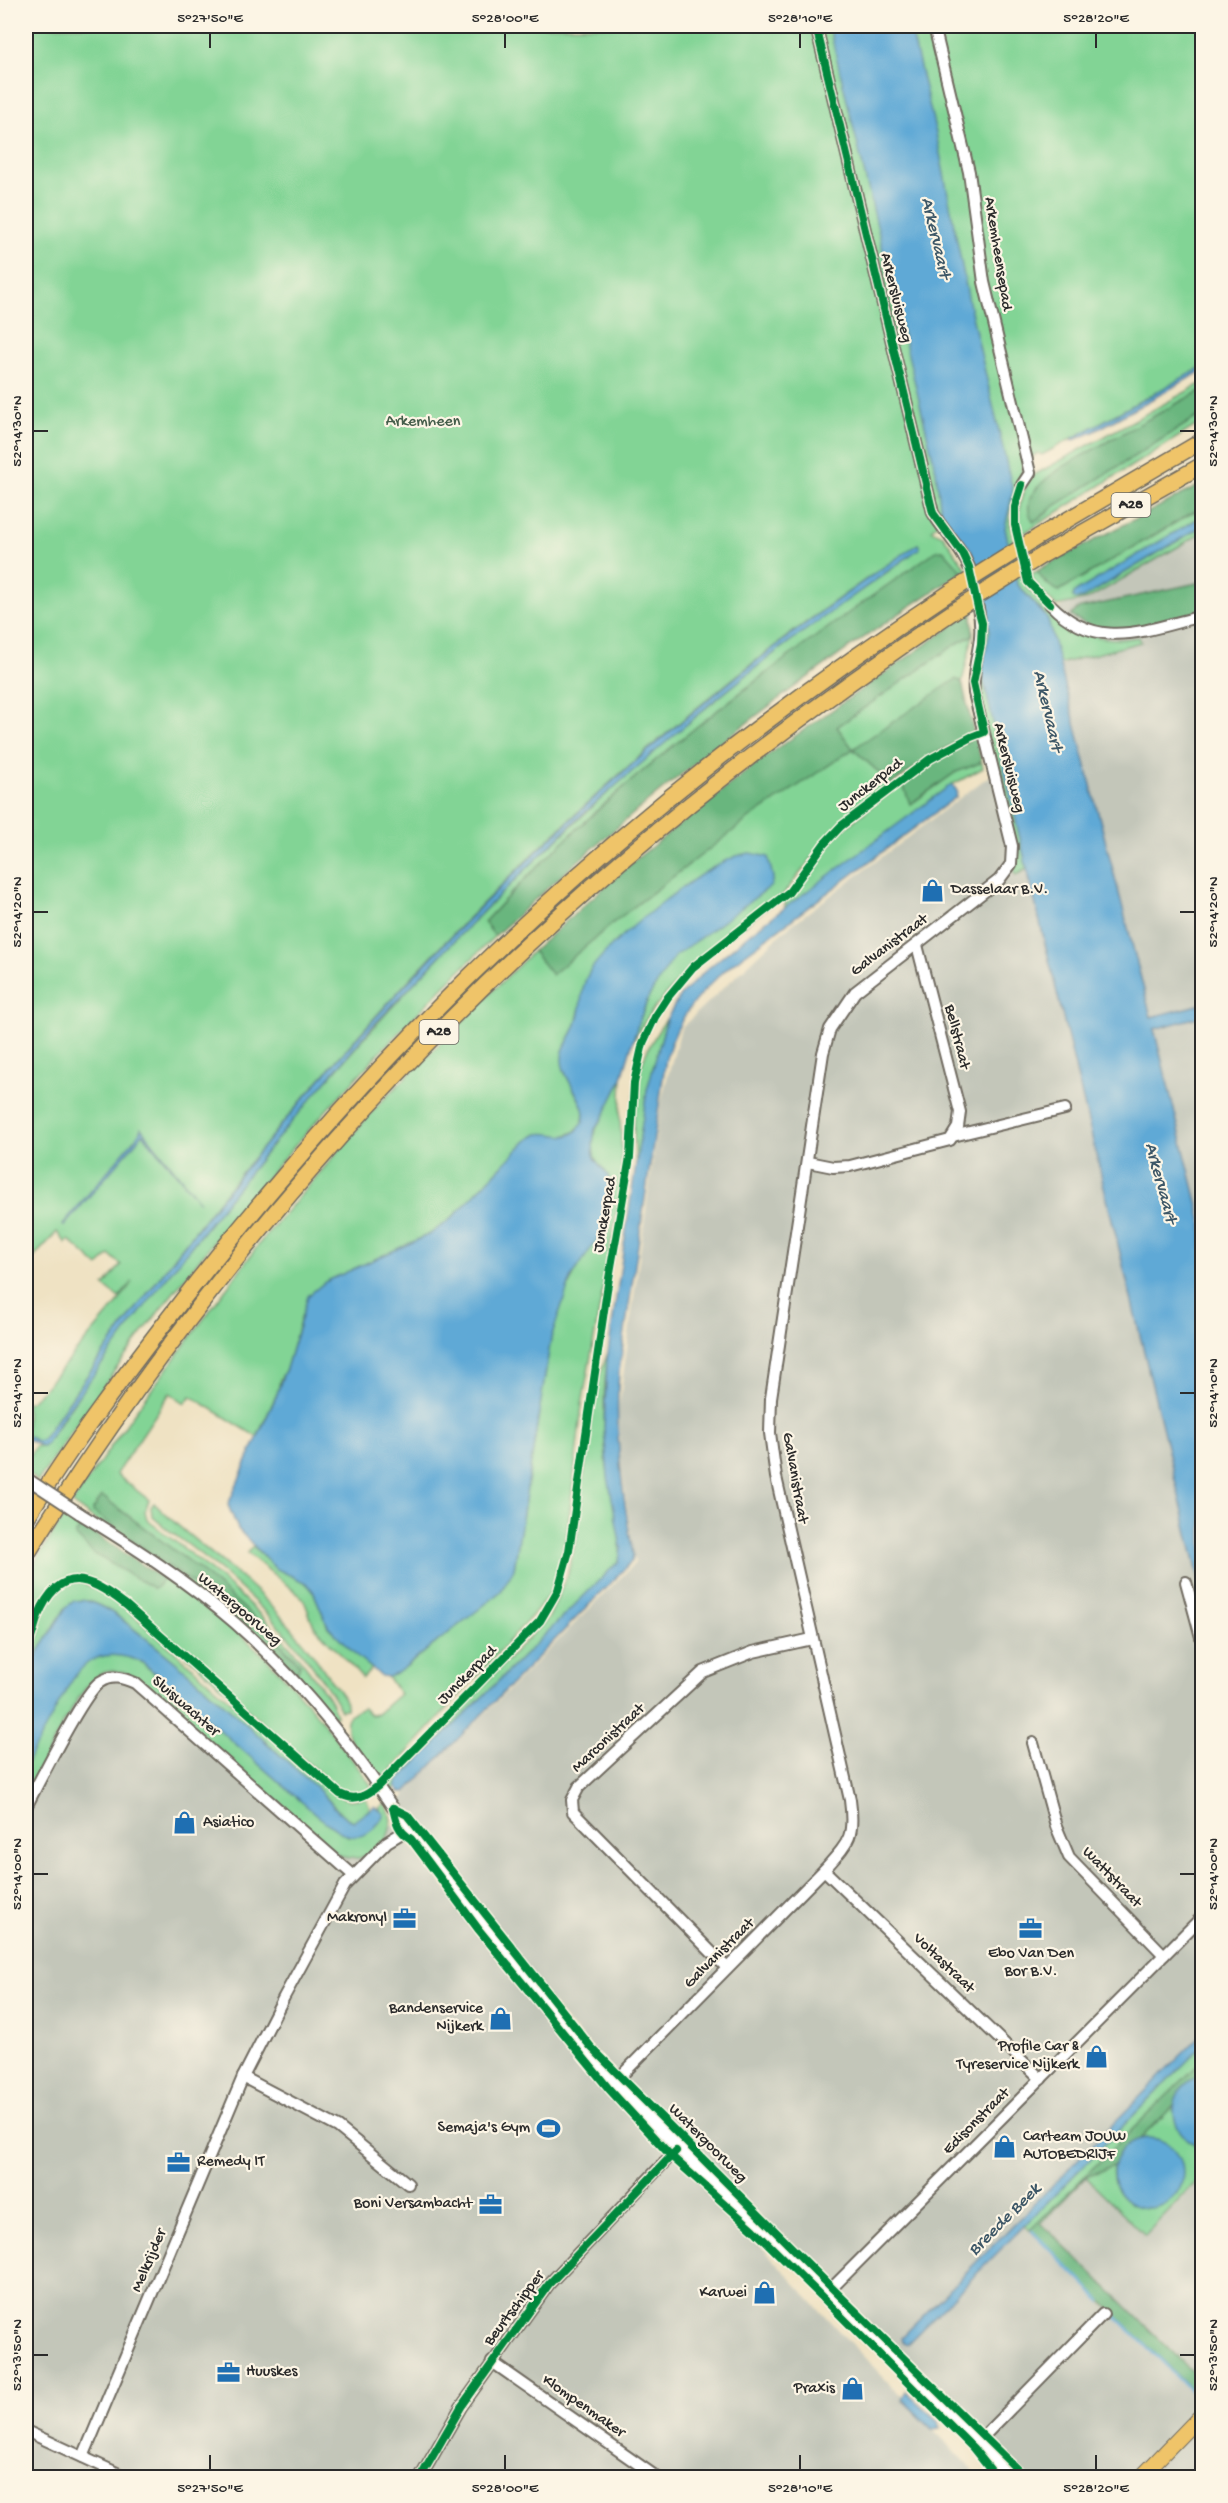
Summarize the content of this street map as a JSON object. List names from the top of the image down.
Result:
{
  "streets": {
    "highway": ["A28"],
    "street": [
      "Arkemheensepad",
      "Arkersluisweg",
      "Galvanistraat",
      "Bellstraat",
      "Watergoorweg",
      "Sluiswachter",
      "Marconistraat",
      "Wattstraat",
      "Voltastraat",
      "Edisonstraat",
      "Melkrijder",
      "Beurtschipper",
      "Klompenmaker"
    ],
    "cycle path": ["Junckerpad"]
  },
  "crossings": [
    ["Arkersluisweg", "Galvanistraat"],
    ["Galvanistraat", "Bellstraat"],
    ["Galvanistraat", "Watergoorweg"],
    ["Galvanistraat", "Marconistraat"],
    ["Galvanistraat", "Voltastraat"],
    ["Watergoorweg", "Edisonstraat"],
    ["Watergoorweg", "Melkrijder"],
    ["Watergoorweg", "Beurtschipper"],
    ["Sluiswachter", "Melkrijder"],
    ["Wattstraat", "Edisonstraat"],
    ["Voltastraat", "Edisonstraat"],
    ["Beurtschipper", "Klompenmaker"]
  ],
  "water": ["Arkervaart", "Breede Beek"],
  "parks": ["Arkemheen"],
  "places": {
    "shop": [
      "Dasselaar B.V.",
      "Asiatico",
      "Bandenservice Nijkerk",
      "Profile Car & Tyreservice Nijkerk",
      "Carteam JOUW AUTOBEDRIJF",
      "Karwei",
      "Praxis"
    ],
    "office": [
      "Makronyl",
      "Ebo Van Den Bor B.V.",
      "Remedy IT",
      "Boni Versambacht",
      "Huuskes"
    ],
    "sports": ["Semaja's Gym"]
  },
  "coordinates": [
    "5°27'50\"E",
    "5°28'00\"E",
    "5°28'10\"E",
    "5°28'20\"E",
    "52°14'30\"N",
    "52°14'20\"N",
    "52°14'10\"N",
    "52°14'00\"N",
    "52°13'50\"N"
  ]
}
